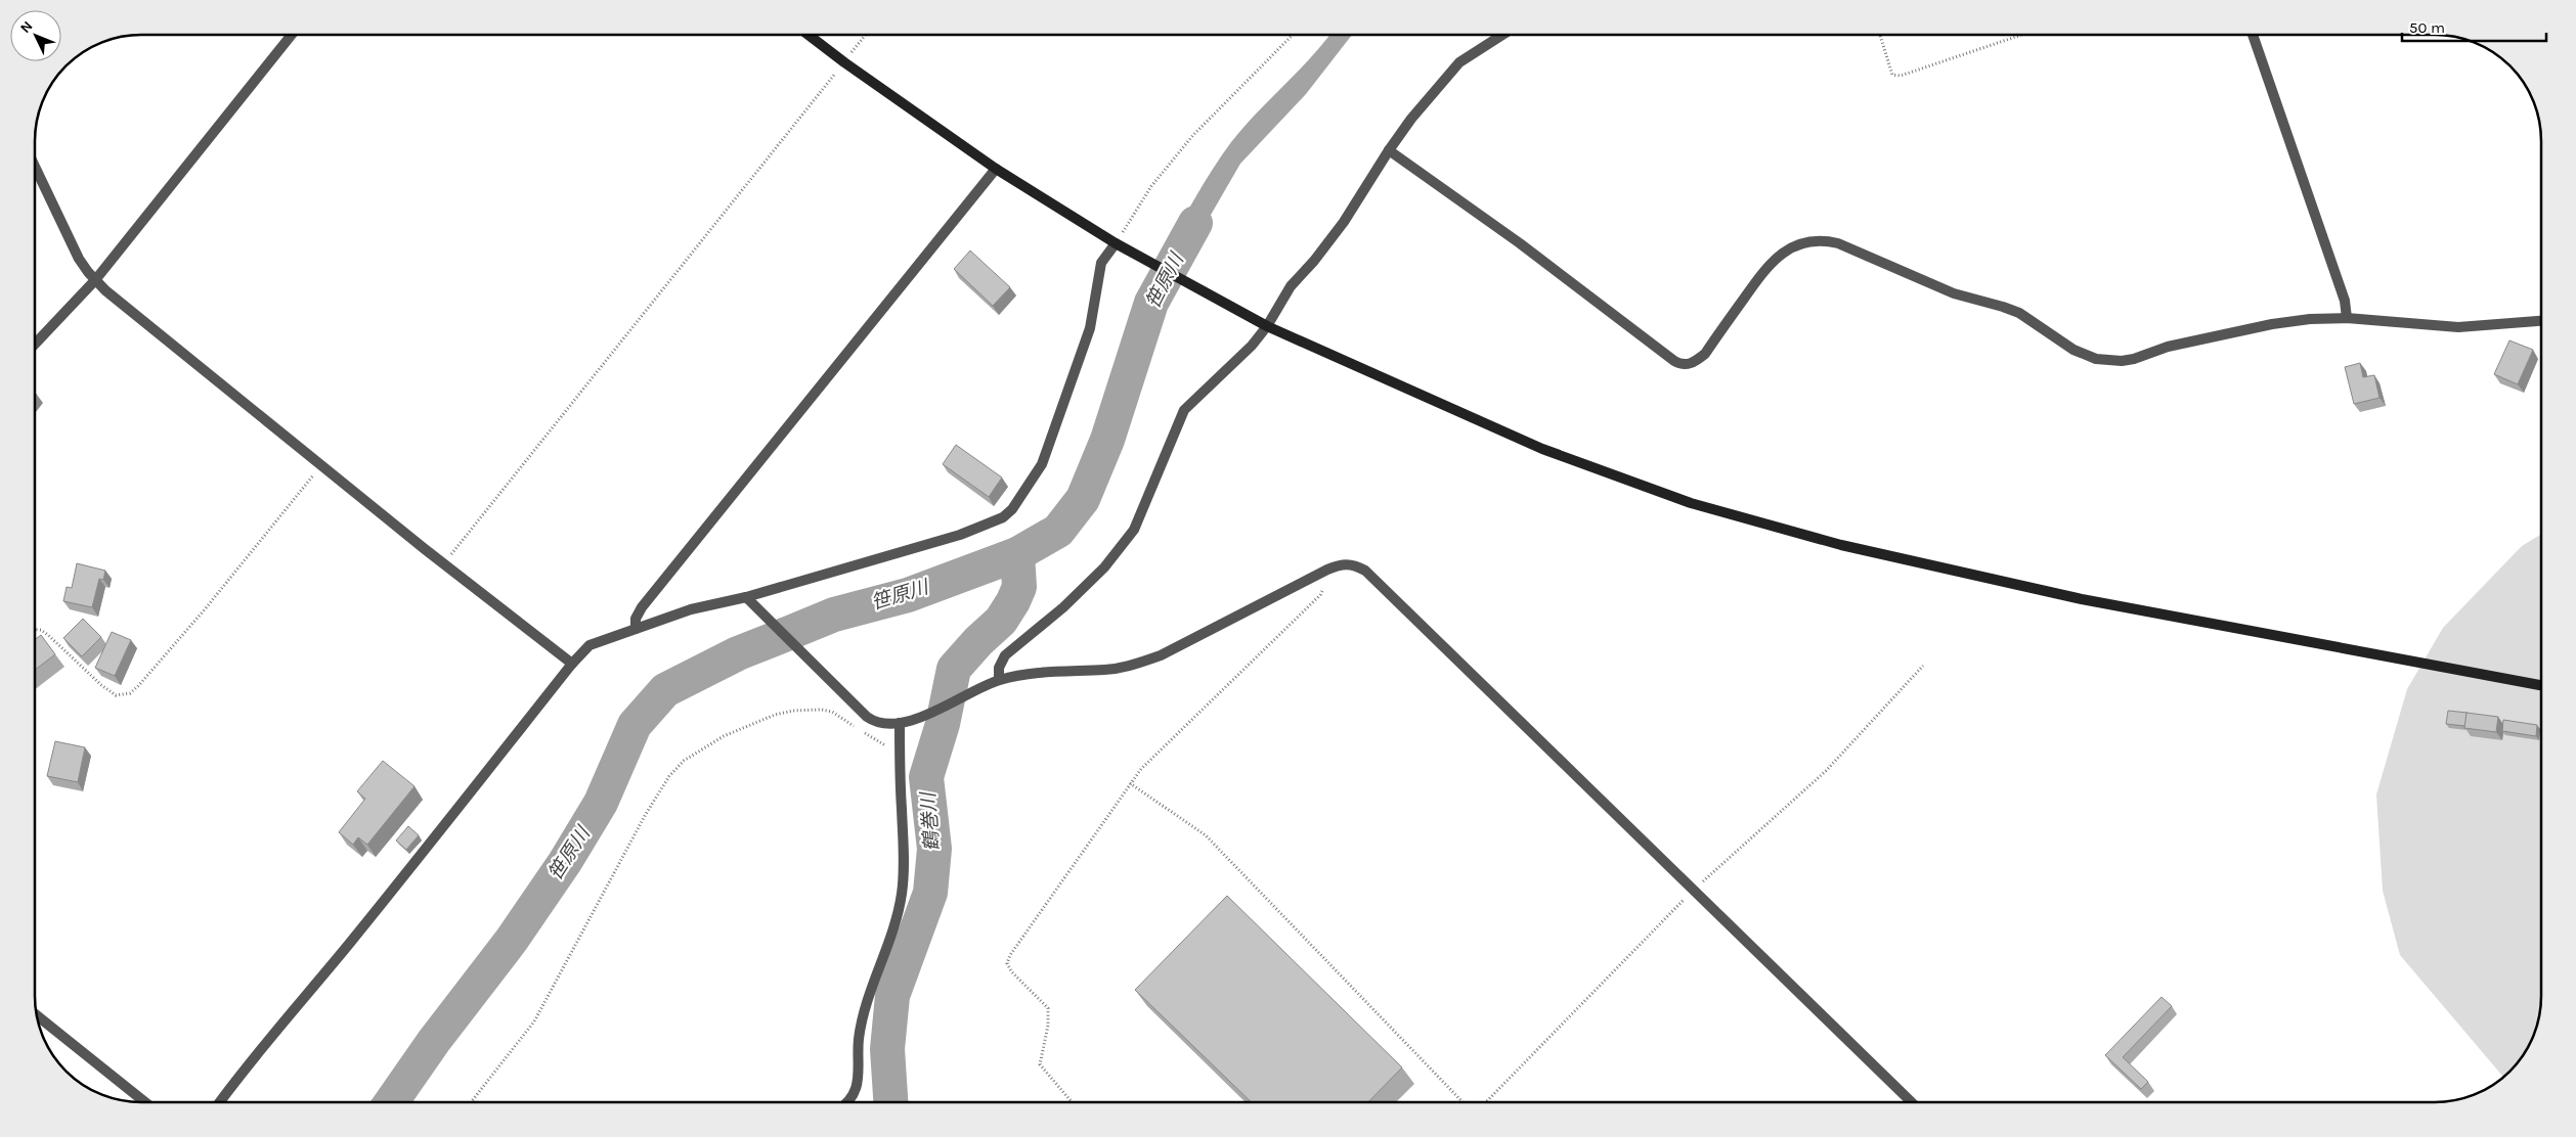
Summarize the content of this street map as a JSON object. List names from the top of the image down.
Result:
{
  "water": ["笹原川", "鶴巻川"],
  "scale_bar": "50 m",
  "north": "top left"
}
